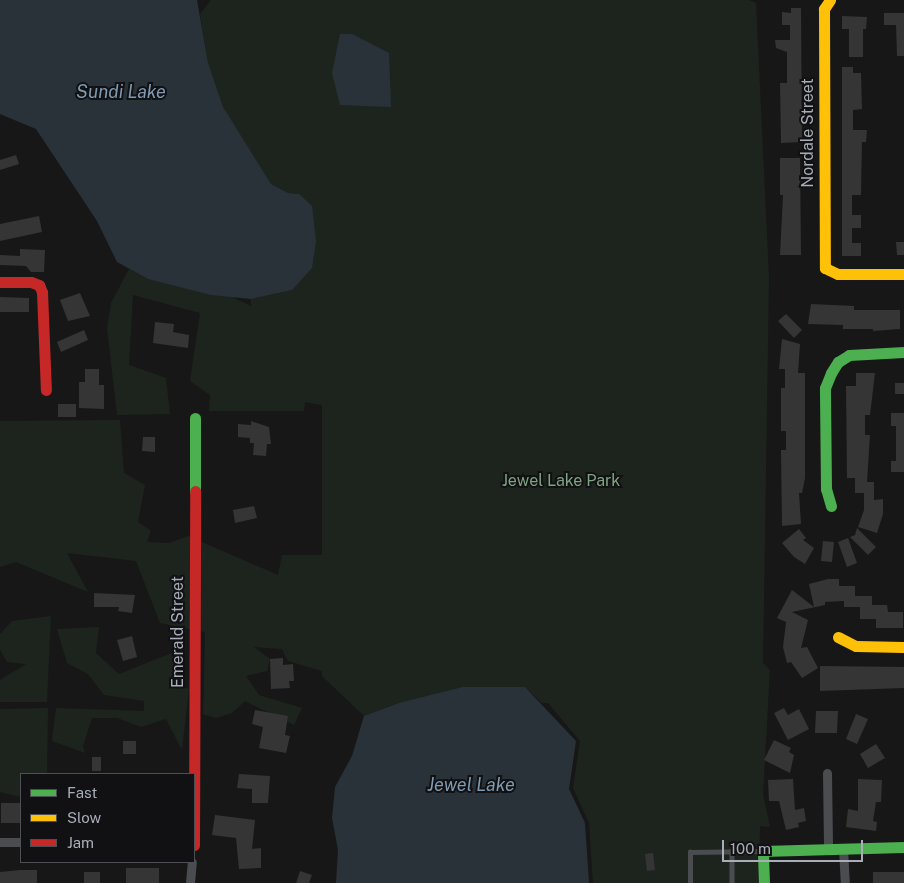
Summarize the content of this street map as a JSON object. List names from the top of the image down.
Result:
{
  "streets": {
    "street": ["Nordale Street", "Emerald Street"]
  },
  "water": ["Sundi Lake", "Jewel Lake"],
  "parks": ["Jewel Lake Park"],
  "legend": ["Fast", "Slow", "Jam"],
  "scale_bar": "100 m"
}
